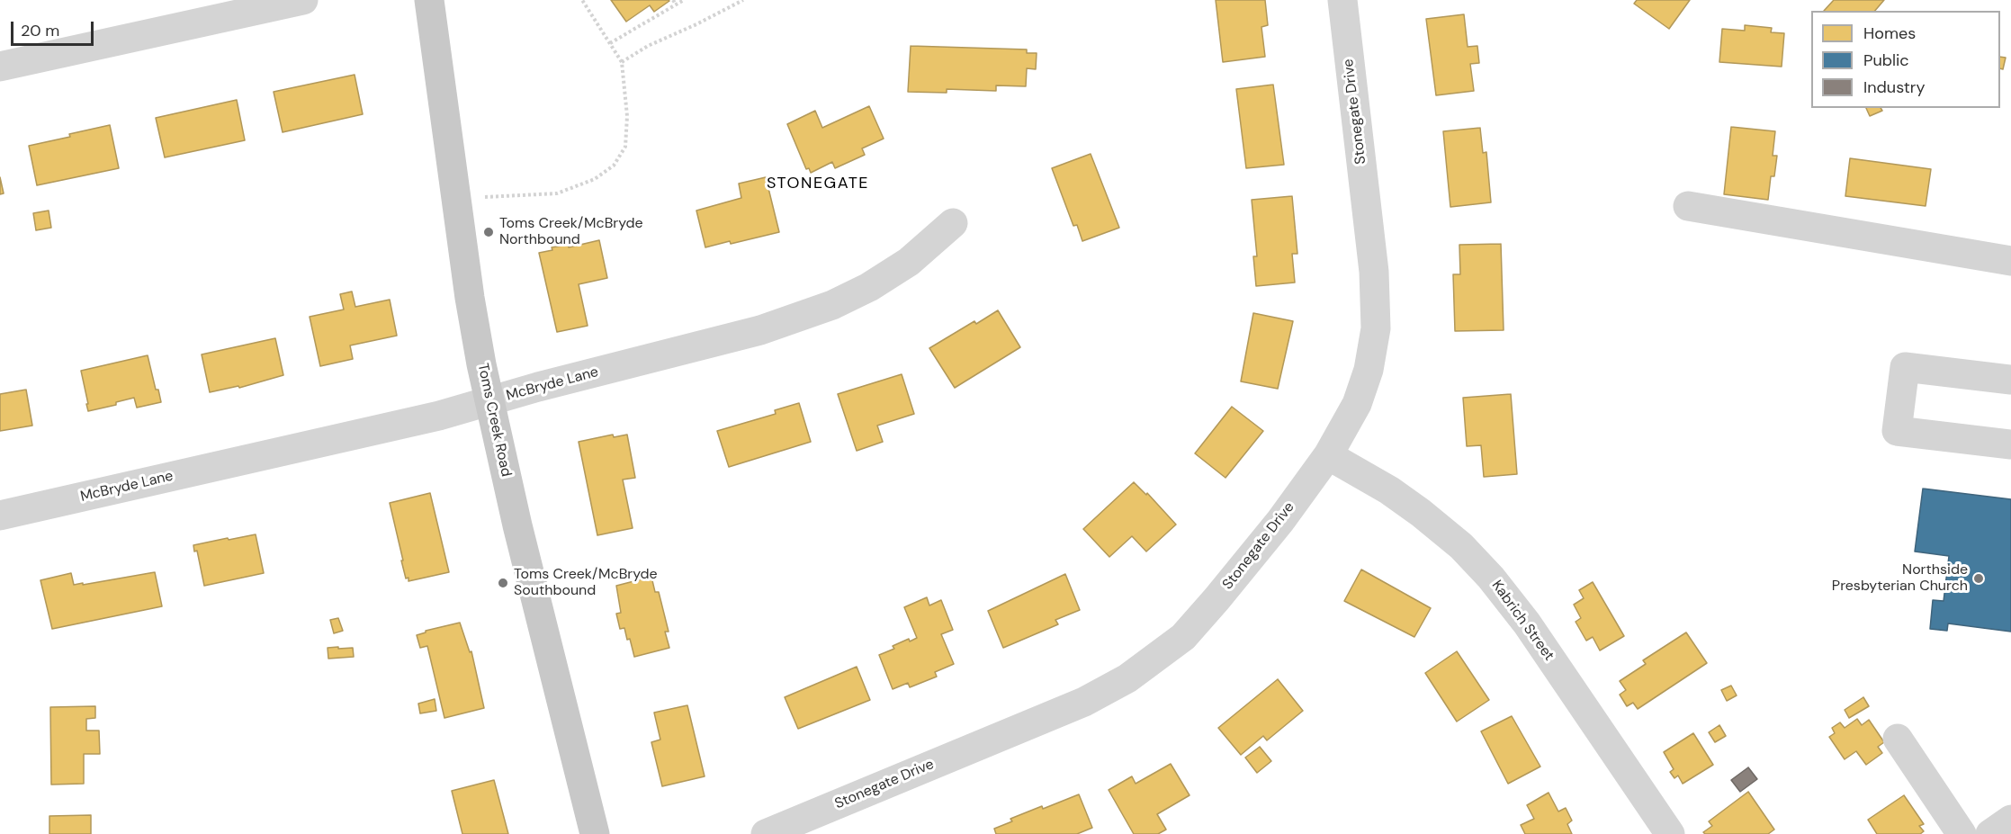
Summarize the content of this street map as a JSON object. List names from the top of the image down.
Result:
{
  "streets": {
    "main road": ["Toms Creek Road"],
    "street": ["Stonegate Drive", "McBryde Lane", "Kabrich Street"]
  },
  "crossings": [
    ["Stonegate Drive", "Kabrich Street"],
    ["McBryde Lane", "Toms Creek Road"]
  ],
  "districts": ["STONEGATE"],
  "places": ["Toms Creek/McBryde Northbound", "Northside Presbyterian Church", "Toms Creek/McBryde Southbound"],
  "legend": ["Homes", "Public", "Industry"],
  "scale_bar": "20 m"
}
